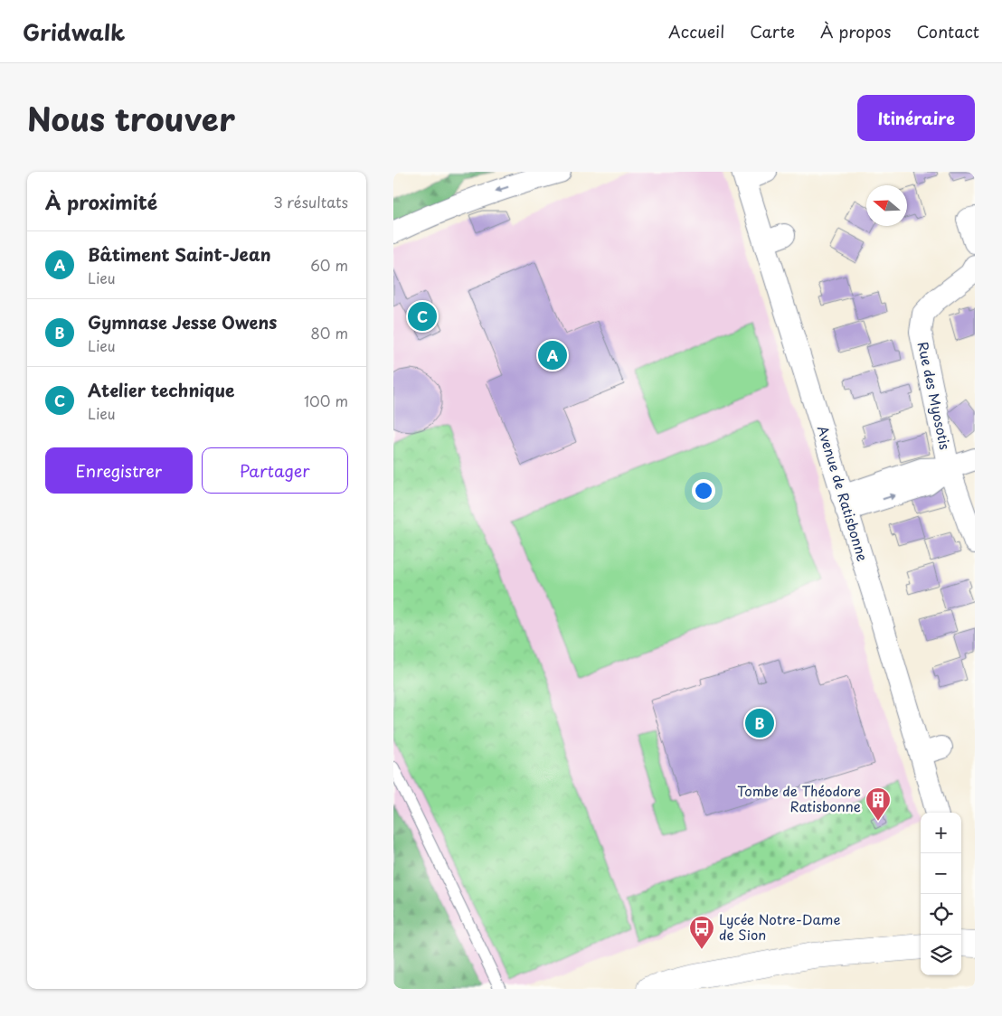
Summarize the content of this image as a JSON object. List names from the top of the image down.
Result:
{
  "streets": {
    "street": ["Rue des Myosotis", "Avenue de Ratisbonne"]
  },
  "places": {
    "building": ["Tombe de Théodore Ratisbonne"],
    "bus stop": ["Lycée Notre-Dame de Sion"]
  },
  "north": "left",
  "page": {
    "header": "Gridwalk",
    "nav": [
      "Accueil",
      "Carte",
      "À propos",
      "Contact"
    ],
    "title": "Nous trouver",
    "buttons": [
      "Itinéraire",
      ["Enregistrer", "Partager"]
    ],
    "heading": ["À proximité", "3 résultats"],
    "list": [
      {
        "mark": "A",
        "name": "Bâtiment Saint-Jean",
        "note": "Lieu",
        "value": "60 m"
      },
      {
        "mark": "B",
        "name": "Gymnase Jesse Owens",
        "note": "Lieu",
        "value": "80 m"
      },
      {
        "mark": "C",
        "name": "Atelier technique",
        "note": "Lieu",
        "value": "100 m"
      }
    ],
    "pins": ["C", "A", "B"],
    "map_buttons": ["+", "−"]
  }
}
